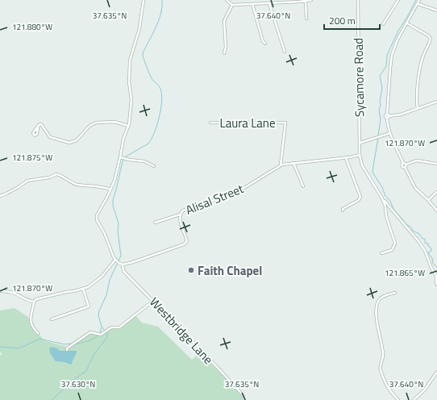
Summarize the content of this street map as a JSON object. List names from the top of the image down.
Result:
{
  "streets": {
    "street": [
      "Sycamore Road",
      "Laura Lane",
      "Alisal Street",
      "Westbridge Lane"
    ]
  },
  "crossings": [
    ["Sycamore Road", "Alisal Street"],
    ["Laura Lane", "Alisal Street"],
    ["Alisal Street", "Westbridge Lane"]
  ],
  "places": ["Faith Chapel"],
  "scale_bar": "200 m",
  "coordinates": [
    "37.635°N",
    "37.640°N",
    "121.880°W",
    "121.870°W",
    "121.875°W",
    "121.865°W",
    "37.630°N"
  ]
}
